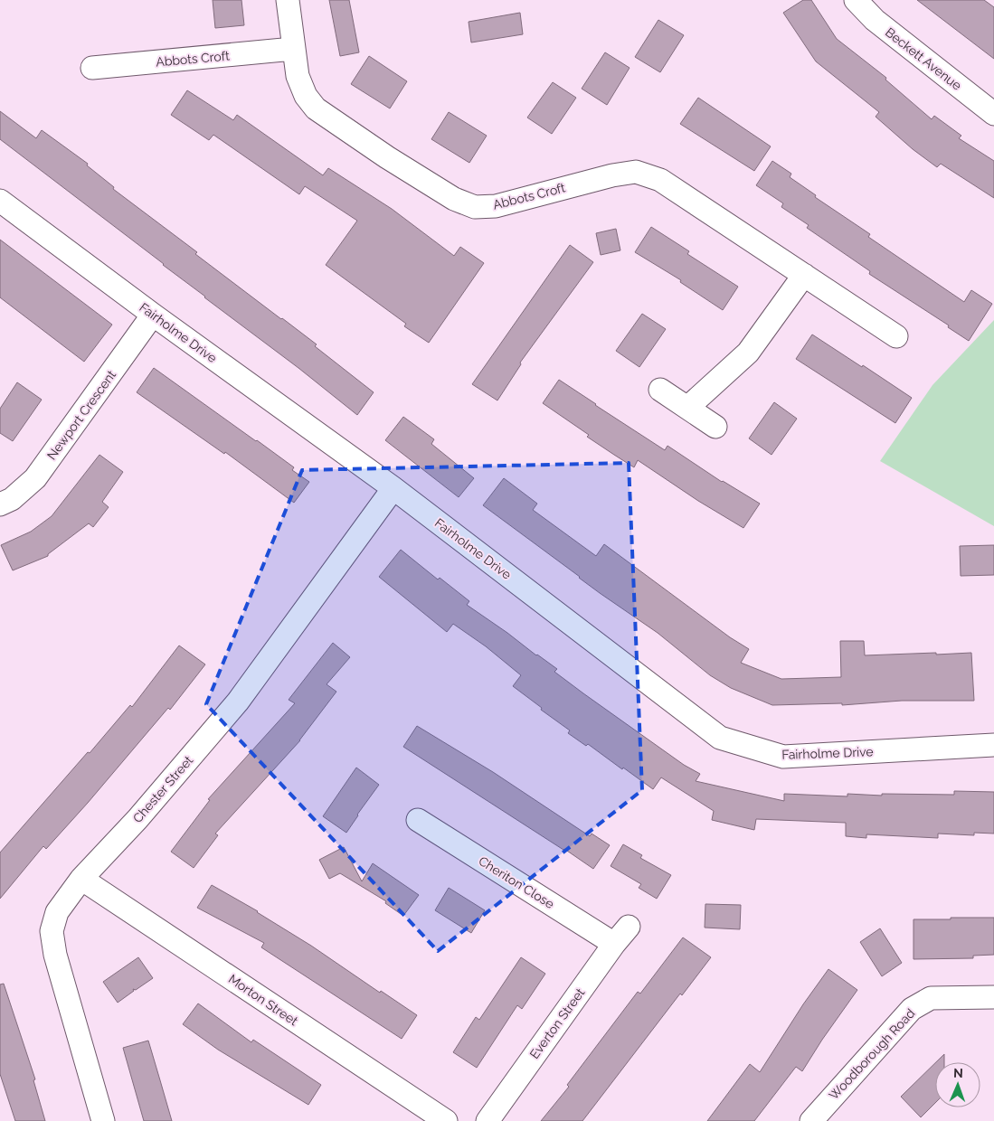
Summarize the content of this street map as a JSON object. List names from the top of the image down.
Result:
{
  "streets": {
    "street": [
      "Abbots Croft",
      "Beckett Avenue",
      "Fairholme Drive",
      "Newport Crescent",
      "Chester Street",
      "Cheriton Close",
      "Morton Street",
      "Everton Street",
      "Woodborough Road"
    ]
  },
  "crossings": [
    ["Fairholme Drive", "Newport Crescent"],
    ["Fairholme Drive", "Chester Street"],
    ["Chester Street", "Morton Street"],
    ["Cheriton Close", "Everton Street"]
  ],
  "north": "top"
}
